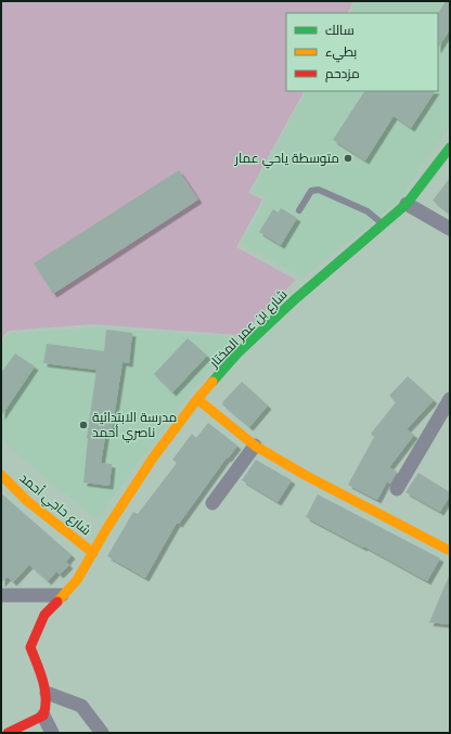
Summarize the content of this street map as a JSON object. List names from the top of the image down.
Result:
{
  "streets": {
    "street": ["شارع بن عمر المختار", "شارع حاجي أحمد"]
  },
  "crossings": [
    ["شارع بن عمر المختار", "شارع حاجي أحمد"]
  ],
  "places": ["متوسطة ياحي عمار", "مدرسة الابتدائية ناصري أحمد"],
  "legend": ["سالك", "بطيء", "مزدحم"]
}
